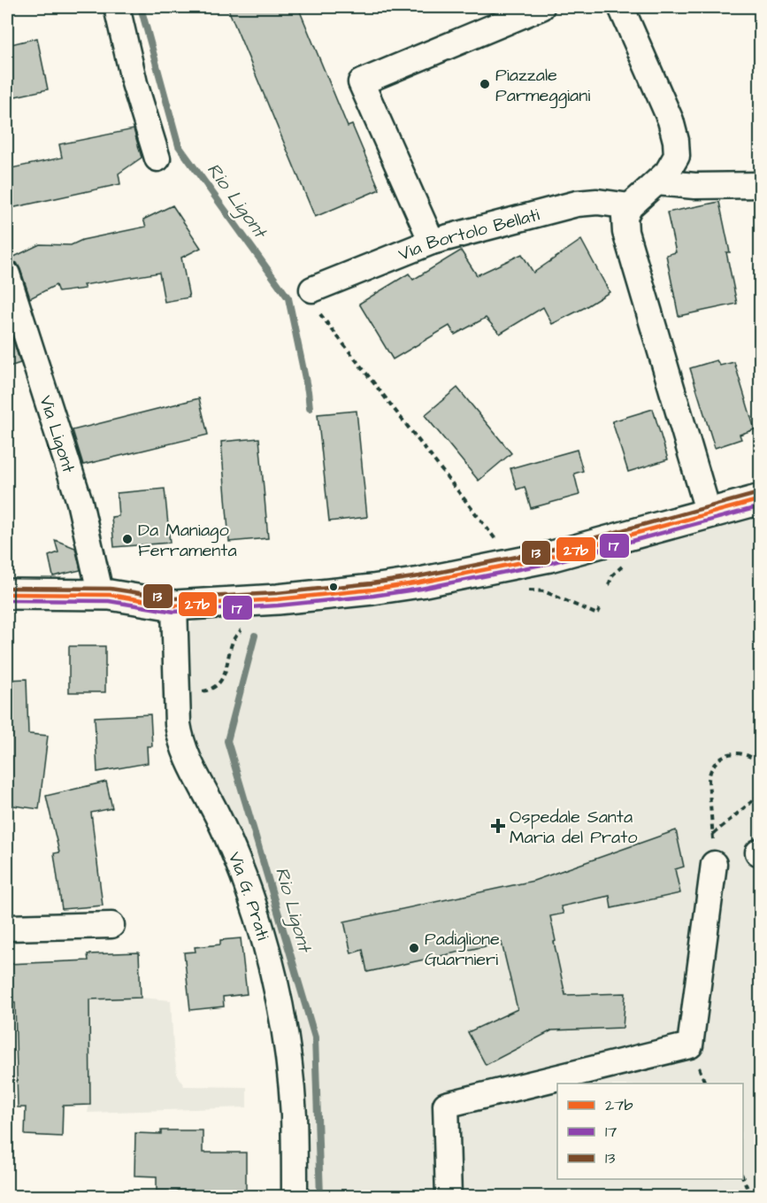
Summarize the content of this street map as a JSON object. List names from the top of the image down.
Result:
{
  "streets": {
    "street": ["Via Bortolo Bellati", "Via Ligont", "Via G. Prati"]
  },
  "water": ["Rio Ligont"],
  "places": {
    "other": ["Piazzale Parmeggiani", "Da Maniago Ferramenta", "Padiglione Guarnieri"],
    "health": ["Ospedale Santa Maria del Prato"]
  },
  "lines": ["transit line 13", "transit line 27b", "transit line 17"],
  "legend": ["27b", "17", "13"]
}
